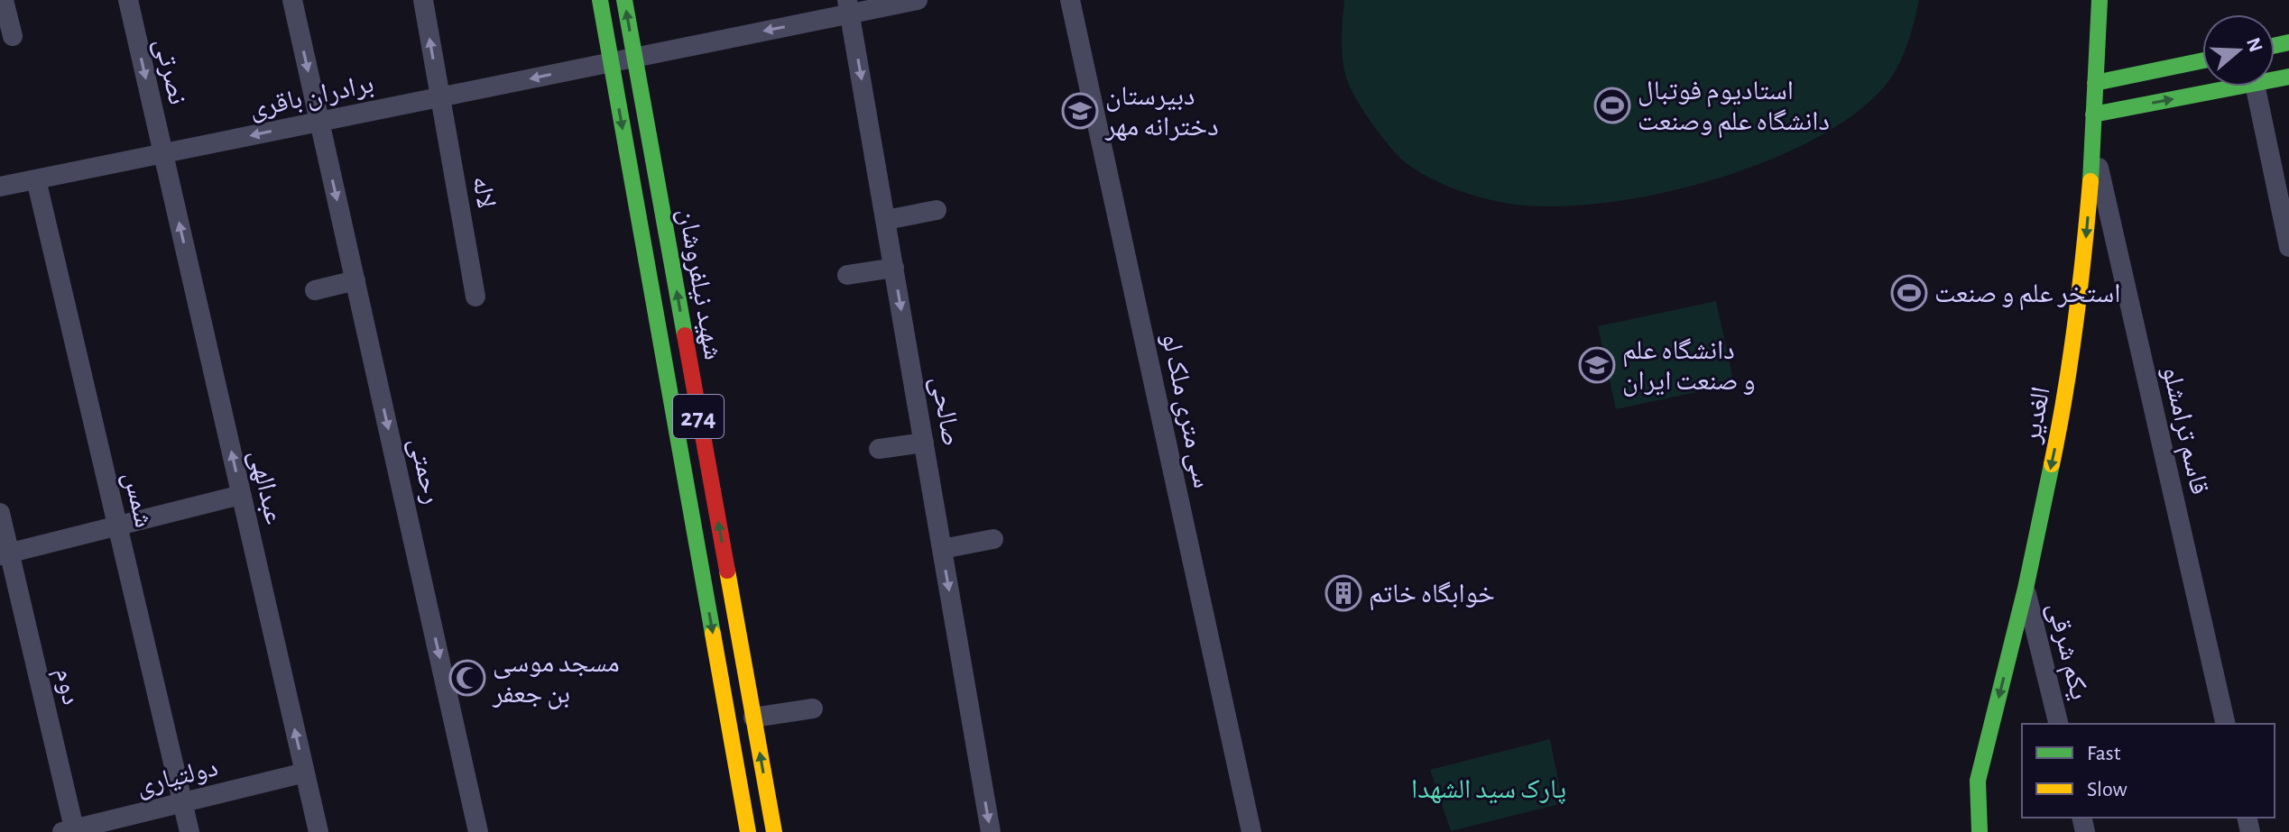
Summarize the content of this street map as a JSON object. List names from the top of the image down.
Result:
{
  "streets": {
    "main road": ["شهید نیلفروشان", "الغدیر", "274"],
    "street": [
      "نصرتی",
      "برادران باقری",
      "لاله",
      "سی متری ملک لو",
      "صالحی",
      "قاسم ترامشلو",
      "رحمتی",
      "عبدالهی",
      "شمس",
      "یکم شرقی",
      "دوم",
      "دولتیاری"
    ]
  },
  "crossings": [
    ["نصرتی", "برادران باقری"],
    ["نصرتی", "عبدالهی"],
    ["برادران باقری", "لاله"],
    ["برادران باقری", "شهید نیلفروشان"],
    ["برادران باقری", "صالحی"],
    ["برادران باقری", "رحمتی"],
    ["برادران باقری", "عبدالهی"],
    ["برادران باقری", "شمس"],
    ["الغدیر", "قاسم ترامشلو"],
    ["الغدیر", "یکم شرقی"],
    ["عبدالهی", "دولتیاری"],
    ["شمس", "دولتیاری"],
    ["دوم", "دولتیاری"]
  ],
  "one_way": [
    "نصرتی",
    "برادران باقری",
    "صالحی",
    "الغدیر",
    "رحمتی",
    "عبدالهی"
  ],
  "parks": ["پارک سید الشهدا"],
  "places": {
    "sports": ["استادیوم فوتبال دانشگاه علم وصنعت", "استخر علم و صنعت"],
    "school or university": ["دبیرستان دخترانه مهر", "دانشگاه علم و صنعت ایران"],
    "building": ["خوابگاه خاتم"],
    "mosque": ["مسجد موسی بن جعفر"]
  },
  "legend": ["Fast", "Slow"],
  "north": "right"
}
